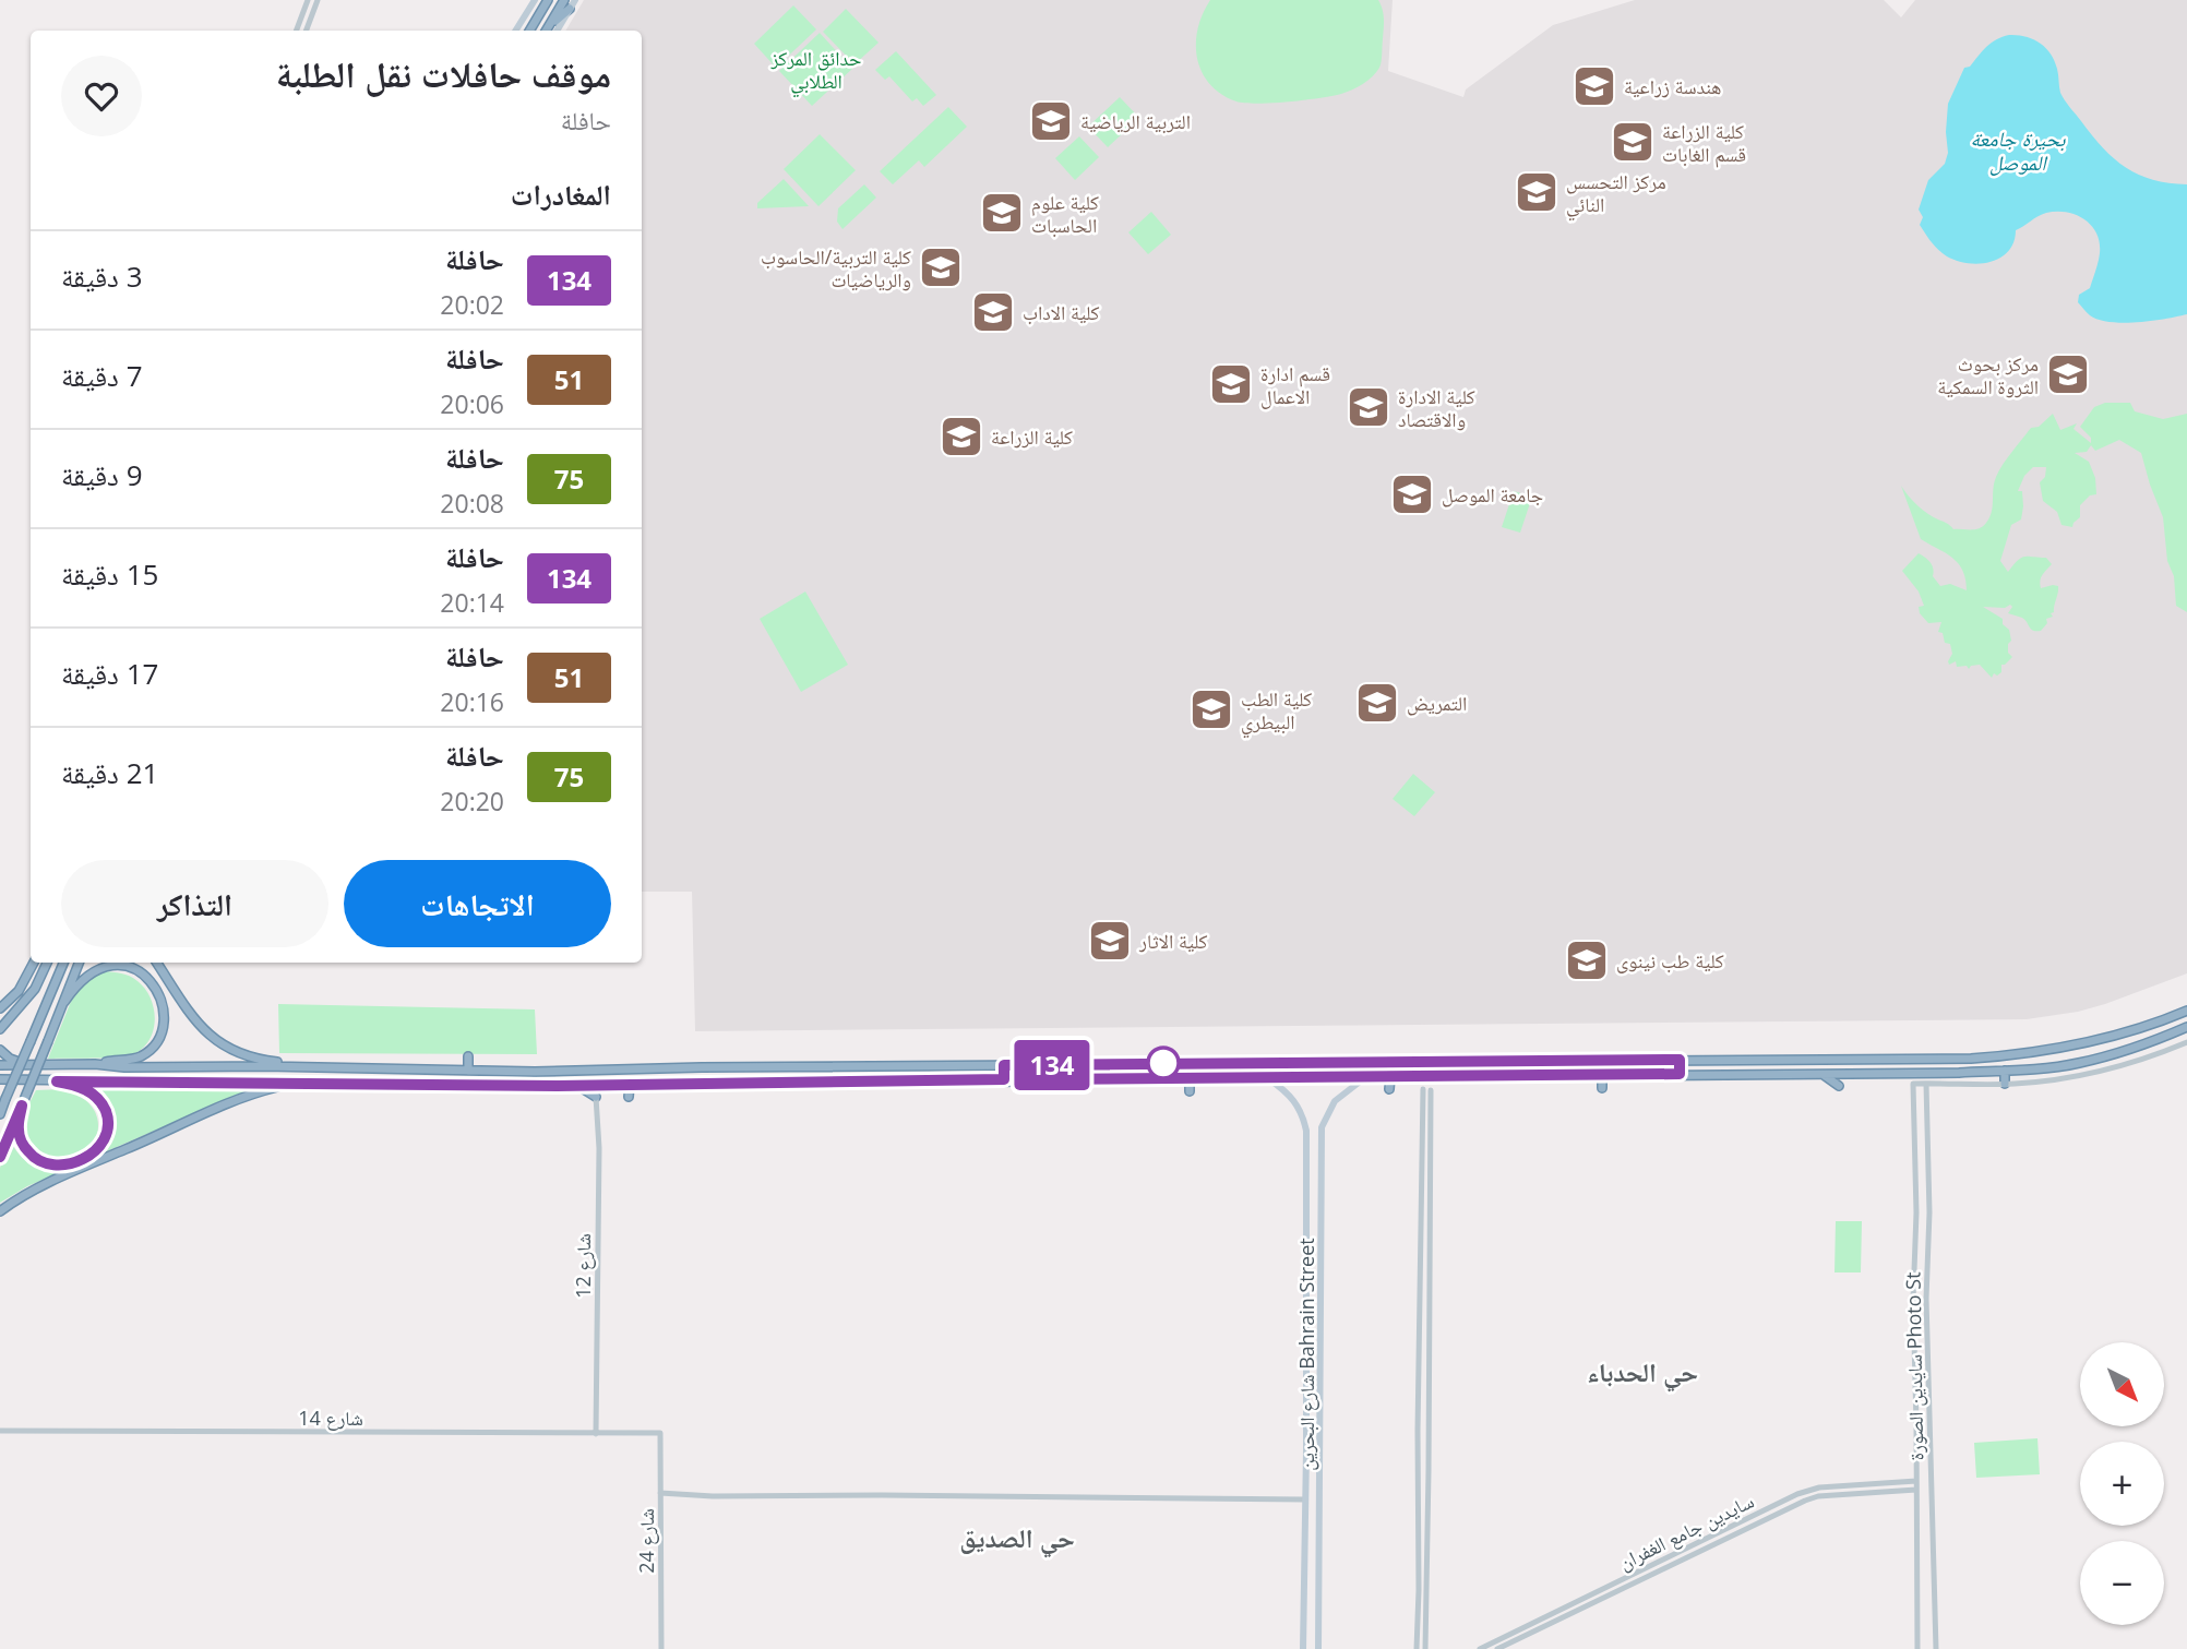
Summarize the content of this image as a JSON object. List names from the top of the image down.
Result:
{
  "streets": {
    "main road": ["شارع البحرين Bahrain Street"],
    "street": [
      "شارع 12",
      "سايدين الصورة Photo St",
      "شارع 14",
      "سايدين جامع الغفران",
      "شارع 24"
    ]
  },
  "crossings": [
    ["شارع 12", "شارع 14"],
    ["سايدين الصورة Photo St", "سايدين جامع الغفران"],
    ["شارع 14", "شارع 24"]
  ],
  "districts": ["حي الحدباء", "حي الصديق"],
  "water": ["بحيرة جامعة الموصل"],
  "parks": ["حدائق المركز الطلابي"],
  "places": {
    "school or university": [
      "هندسة زراعية",
      "التربية الرياضية",
      "كلية الزراعة قسم الغابات",
      "مركز التحسس النائي",
      "كلية علوم الحاسبات",
      "كلية التربية/الحاسوب والرياضيات",
      "كلية الاداب",
      "مركز بحوث الثروة السمكية",
      "قسم ادارة الاعمال",
      "كلية الادارة والاقتصاد",
      "كلية الزراعة",
      "جامعة الموصل",
      "التمريض",
      "كلية الطب البيطري",
      "كلية الاثار",
      "كلية طب نينوى"
    ]
  },
  "lines": ["bus line 134"],
  "north": "bottom right",
  "page": {
    "on_map": "134",
    "heading": [
      ["موقف حافلات نقل الطلبة", "حافلة"],
      "المغادرات"
    ],
    "list": [
      {
        "mark": "134",
        "name": "حافلة",
        "note": "20:02",
        "value": "3 دقيقة"
      },
      {
        "mark": "51",
        "name": "حافلة",
        "note": "20:06",
        "value": "7 دقيقة"
      },
      {
        "mark": "75",
        "name": "حافلة",
        "note": "20:08",
        "value": "9 دقيقة"
      },
      {
        "mark": "134",
        "name": "حافلة",
        "note": "20:14",
        "value": "15 دقيقة"
      },
      {
        "mark": "51",
        "name": "حافلة",
        "note": "20:16",
        "value": "17 دقيقة"
      },
      {
        "mark": "75",
        "name": "حافلة",
        "note": "20:20",
        "value": "21 دقيقة"
      }
    ],
    "buttons": ["الاتجاهات", "التذاكر"],
    "map_buttons": ["+", "−"]
  }
}
